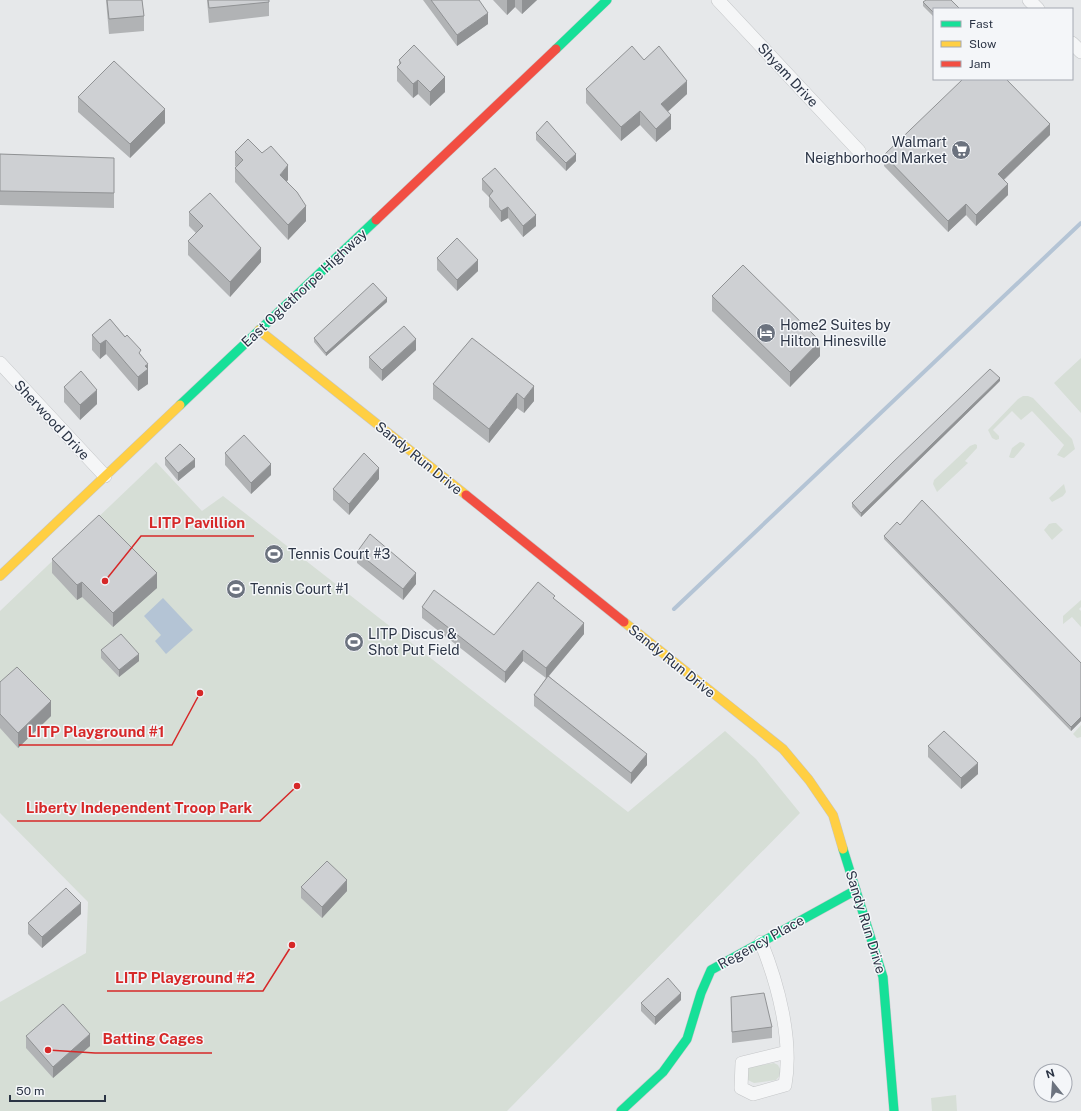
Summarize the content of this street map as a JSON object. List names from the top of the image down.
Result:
{
  "streets": {
    "main road": ["East Oglethorpe Highway", "Sandy Run Drive", "Regency Place"],
    "street": ["Shyam Drive", "Sherwood Drive"]
  },
  "crossings": [
    ["East Oglethorpe Highway", "Sherwood Drive"],
    ["East Oglethorpe Highway", "Sandy Run Drive"],
    ["Sandy Run Drive", "Regency Place"]
  ],
  "places": {
    "supermarket": ["Walmart Neighborhood Market"],
    "hotel": ["Home2 Suites by Hilton Hinesville"],
    "sports": ["Tennis Court #3", "Tennis Court #1", "LITP Discus & Shot Put Field"],
    "other": [
      "LITP Pavillion",
      "LITP Playground #1",
      "Liberty Independent Troop Park",
      "LITP Playground #2",
      "Batting Cages"
    ]
  },
  "legend": ["Fast", "Slow", "Jam"],
  "scale_bar": "50 m",
  "north": "top"
}
